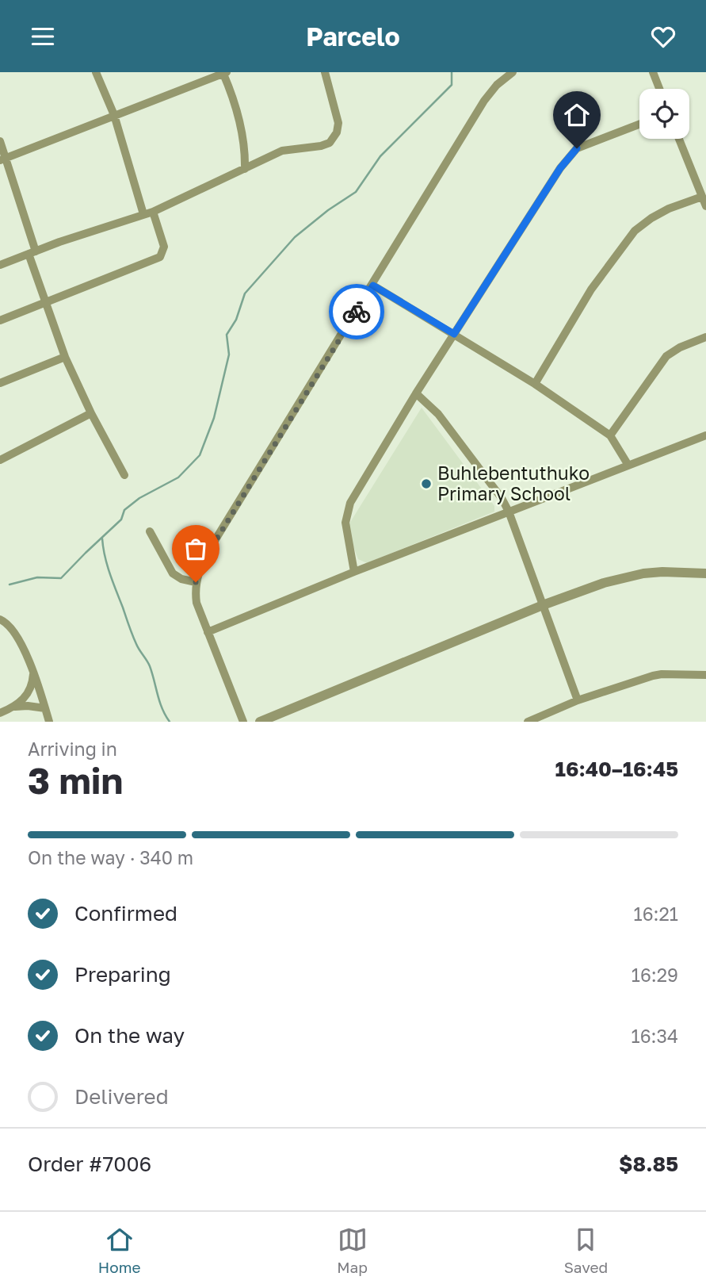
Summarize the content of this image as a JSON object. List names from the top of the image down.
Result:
{
  "places": ["Buhlebentuthuko Primary School"],
  "page": {
    "header": "Parcelo",
    "heading": ["3 min", "Arriving in", "16:40–16:45"],
    "panel": ["Order #7006", "$8.85"],
    "bar": "On the way · 340 m",
    "list": [
      ["Confirmed", "16:21"],
      ["Preparing", "16:29"],
      ["On the way", "16:34"],
      "Delivered"
    ],
    "tabs": ["Home", "Map", "Saved"]
  }
}
